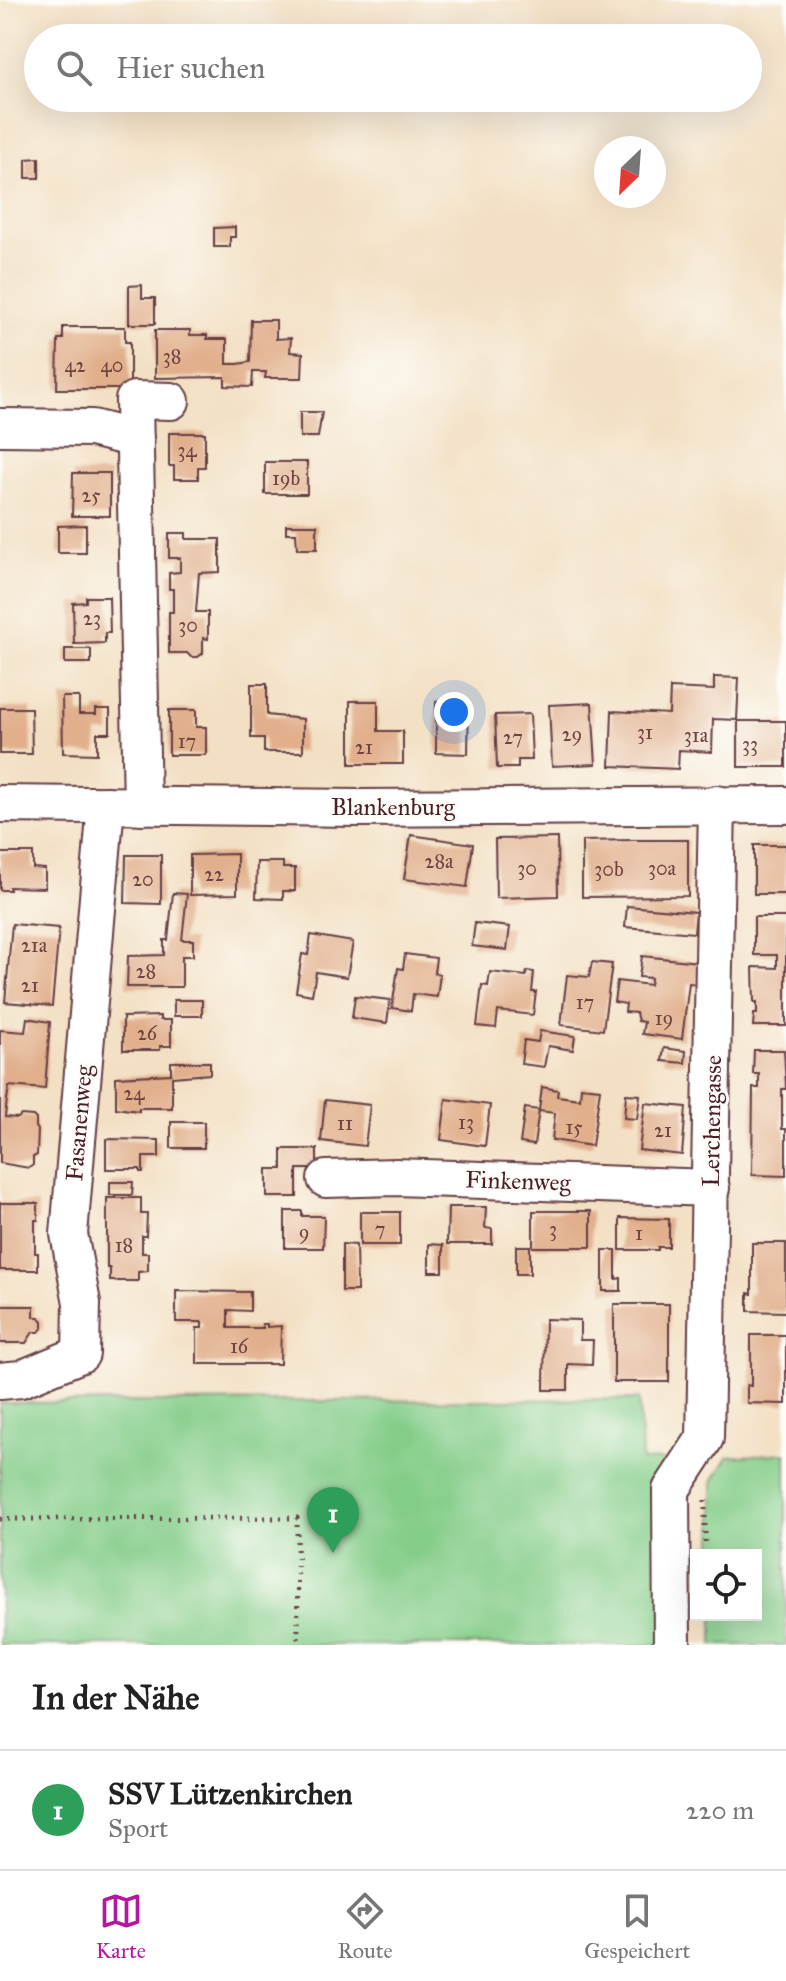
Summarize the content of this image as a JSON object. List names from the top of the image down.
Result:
{
  "streets": {
    "street": [
      "Blankenburg",
      "Lerchengasse",
      "Fasanenweg",
      "Finkenweg"
    ]
  },
  "crossings": [
    ["Blankenburg", "Lerchengasse"],
    ["Blankenburg", "Fasanenweg"],
    ["Lerchengasse", "Finkenweg"]
  ],
  "house_numbers": [
    "38",
    "42",
    "40",
    "34",
    "19b",
    "25",
    "23",
    "30",
    "31",
    "29",
    "31a",
    "27",
    "17",
    "33",
    "21",
    "28a",
    "30",
    "30a",
    "30b",
    "22",
    "20",
    "21a",
    "28",
    "21",
    "17",
    "19",
    "26",
    "24",
    "13",
    "11",
    "15",
    "21",
    "7",
    "3",
    "9",
    "1",
    "18",
    "16"
  ],
  "north": "bottom left",
  "page": {
    "search": "Hier suchen",
    "pins": "1",
    "heading": "In der Nähe",
    "list": [
      {
        "mark": "1",
        "name": "SSV Lützenkirchen",
        "note": "Sport",
        "value": "220 m"
      }
    ],
    "nav": ["Karte", "Route", "Gespeichert"]
  }
}
